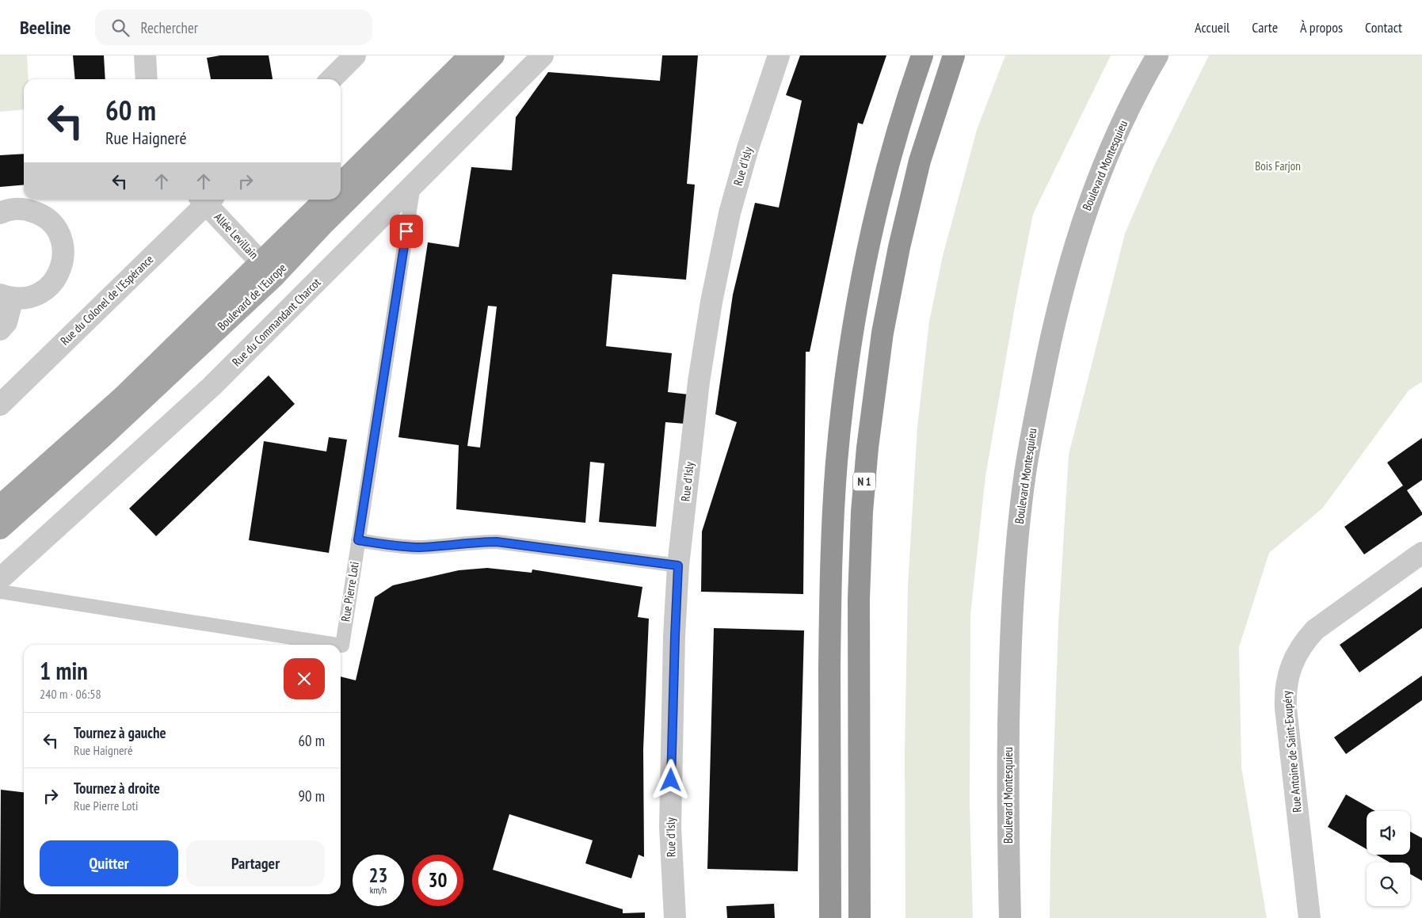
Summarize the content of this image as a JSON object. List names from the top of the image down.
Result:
{
  "streets": {
    "highway": ["N 1"],
    "main road": ["Boulevard Montesquieu", "Boulevard de l'Europe"],
    "street": [
      "Rue d'Isly",
      "Allée Levillain",
      "Rue du Colonel de l'Espérance",
      "Rue du Commandant Charcot",
      "Rue Antoine de Saint-Exupéry"
    ],
    "lane": ["Rue Pierre Loti"]
  },
  "crossings": [
    ["Allée Levillain", "Boulevard de l'Europe"],
    ["Rue du Commandant Charcot", "Rue Pierre Loti"]
  ],
  "parks": ["Bois Farjon"],
  "page": {
    "header": "Beeline",
    "search": "Rechercher",
    "nav": [
      "Accueil",
      "Carte",
      "À propos",
      "Contact"
    ],
    "turn": ["60 m", "Rue Haigneré"],
    "heading": ["1 min", "240 m · 06:58"],
    "list": [
      {
        "name": "Tournez à gauche",
        "note": "Rue Haigneré",
        "value": "60 m"
      },
      {
        "name": "Tournez à droite",
        "note": "Rue Pierre Loti",
        "value": "90 m"
      }
    ],
    "buttons": ["Quitter", "Partager"],
    "speed": "23 km/h",
    "limit": "30"
  }
}
